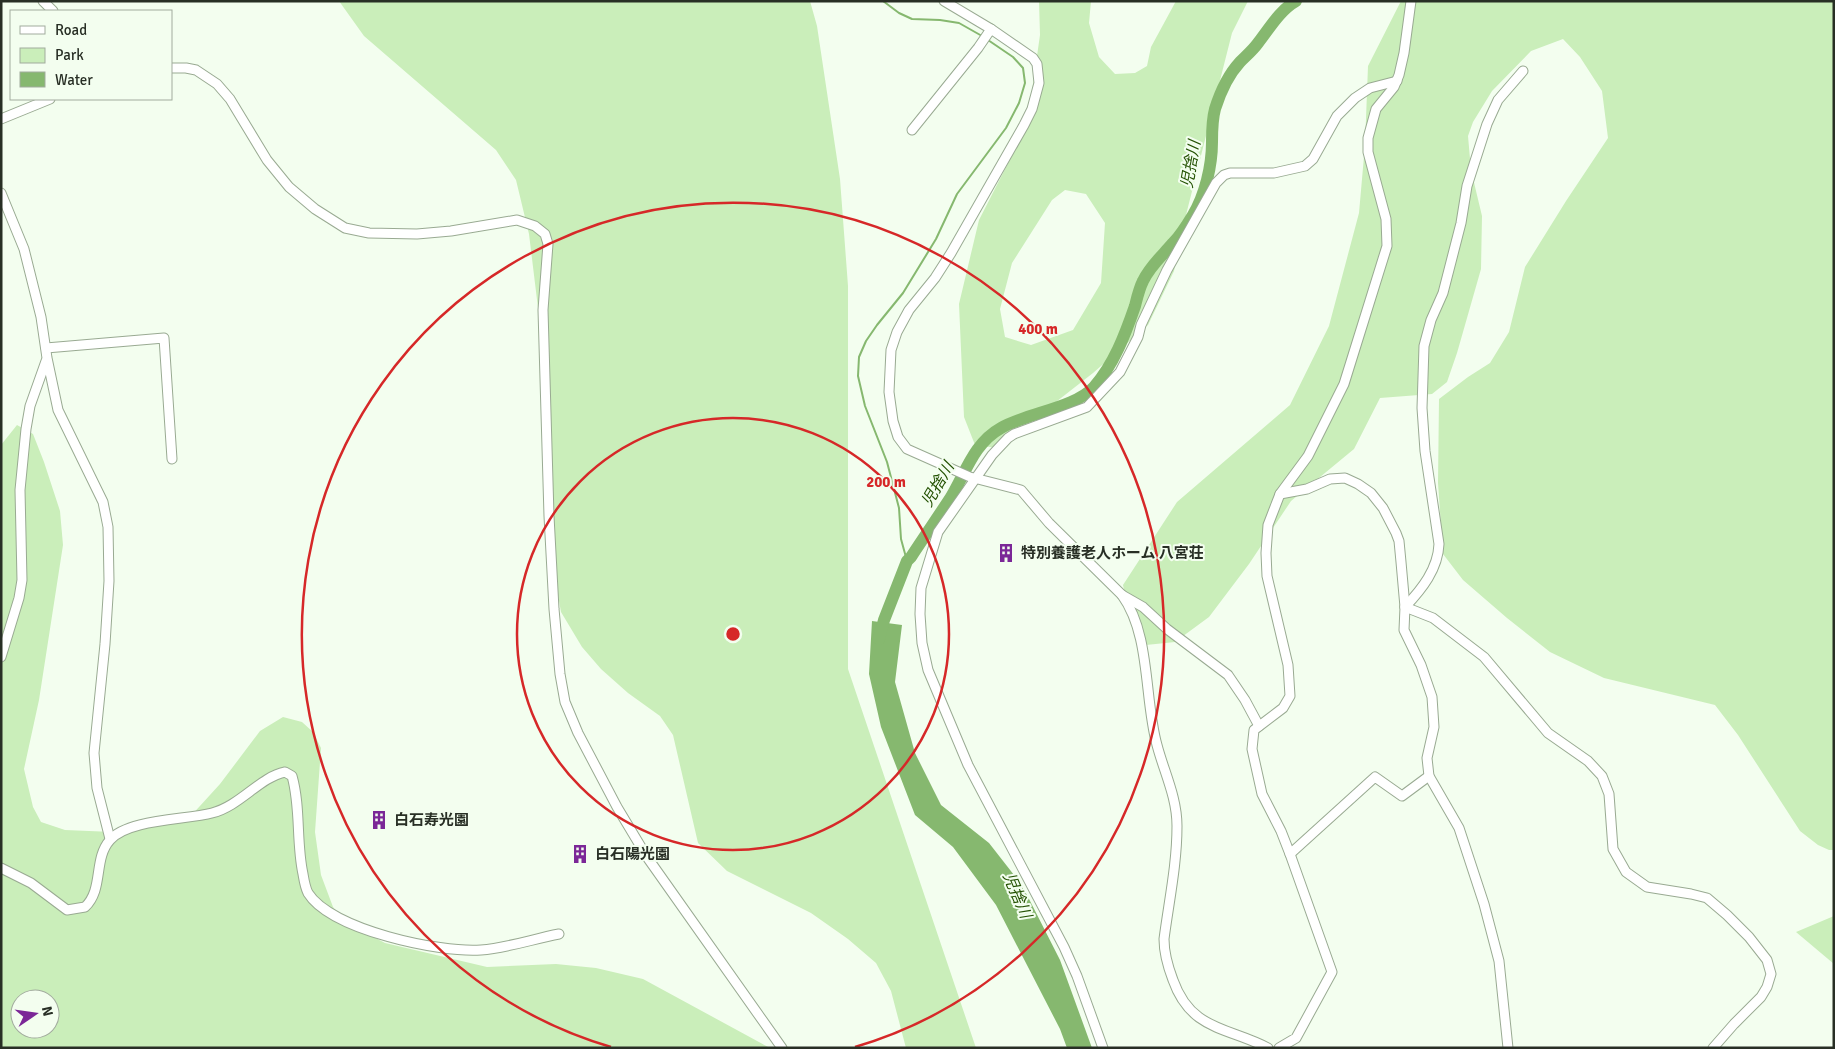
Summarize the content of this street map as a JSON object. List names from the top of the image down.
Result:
{
  "water": ["児捨川"],
  "places": {
    "building": ["特別養護老人ホーム 八宮荘", "白石寿光園", "白石陽光園"]
  },
  "legend": ["Road", "Park", "Water"],
  "north": "right",
  "rings": ["400 m", "200 m"]
}
